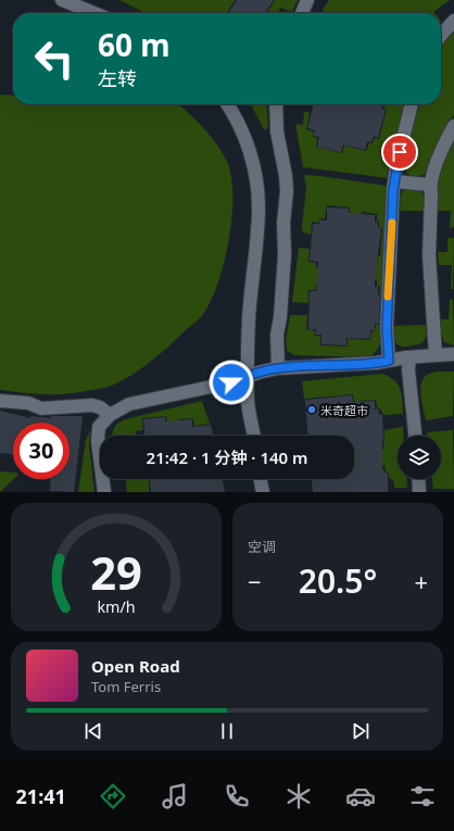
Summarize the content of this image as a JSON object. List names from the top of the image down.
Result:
{
  "places": ["米奇超市"],
  "page": {
    "turn": ["60 m", "左转"],
    "limit": "30",
    "trip": "21:42 · 1 分钟 · 140 m",
    "tile": "空调",
    "heat": ["−", "20.5°", "+"],
    "song": ["Open Road", "Tom Ferris"],
    "tabs": "21:41",
    "gauge": ["29", "km/h"]
  }
}
